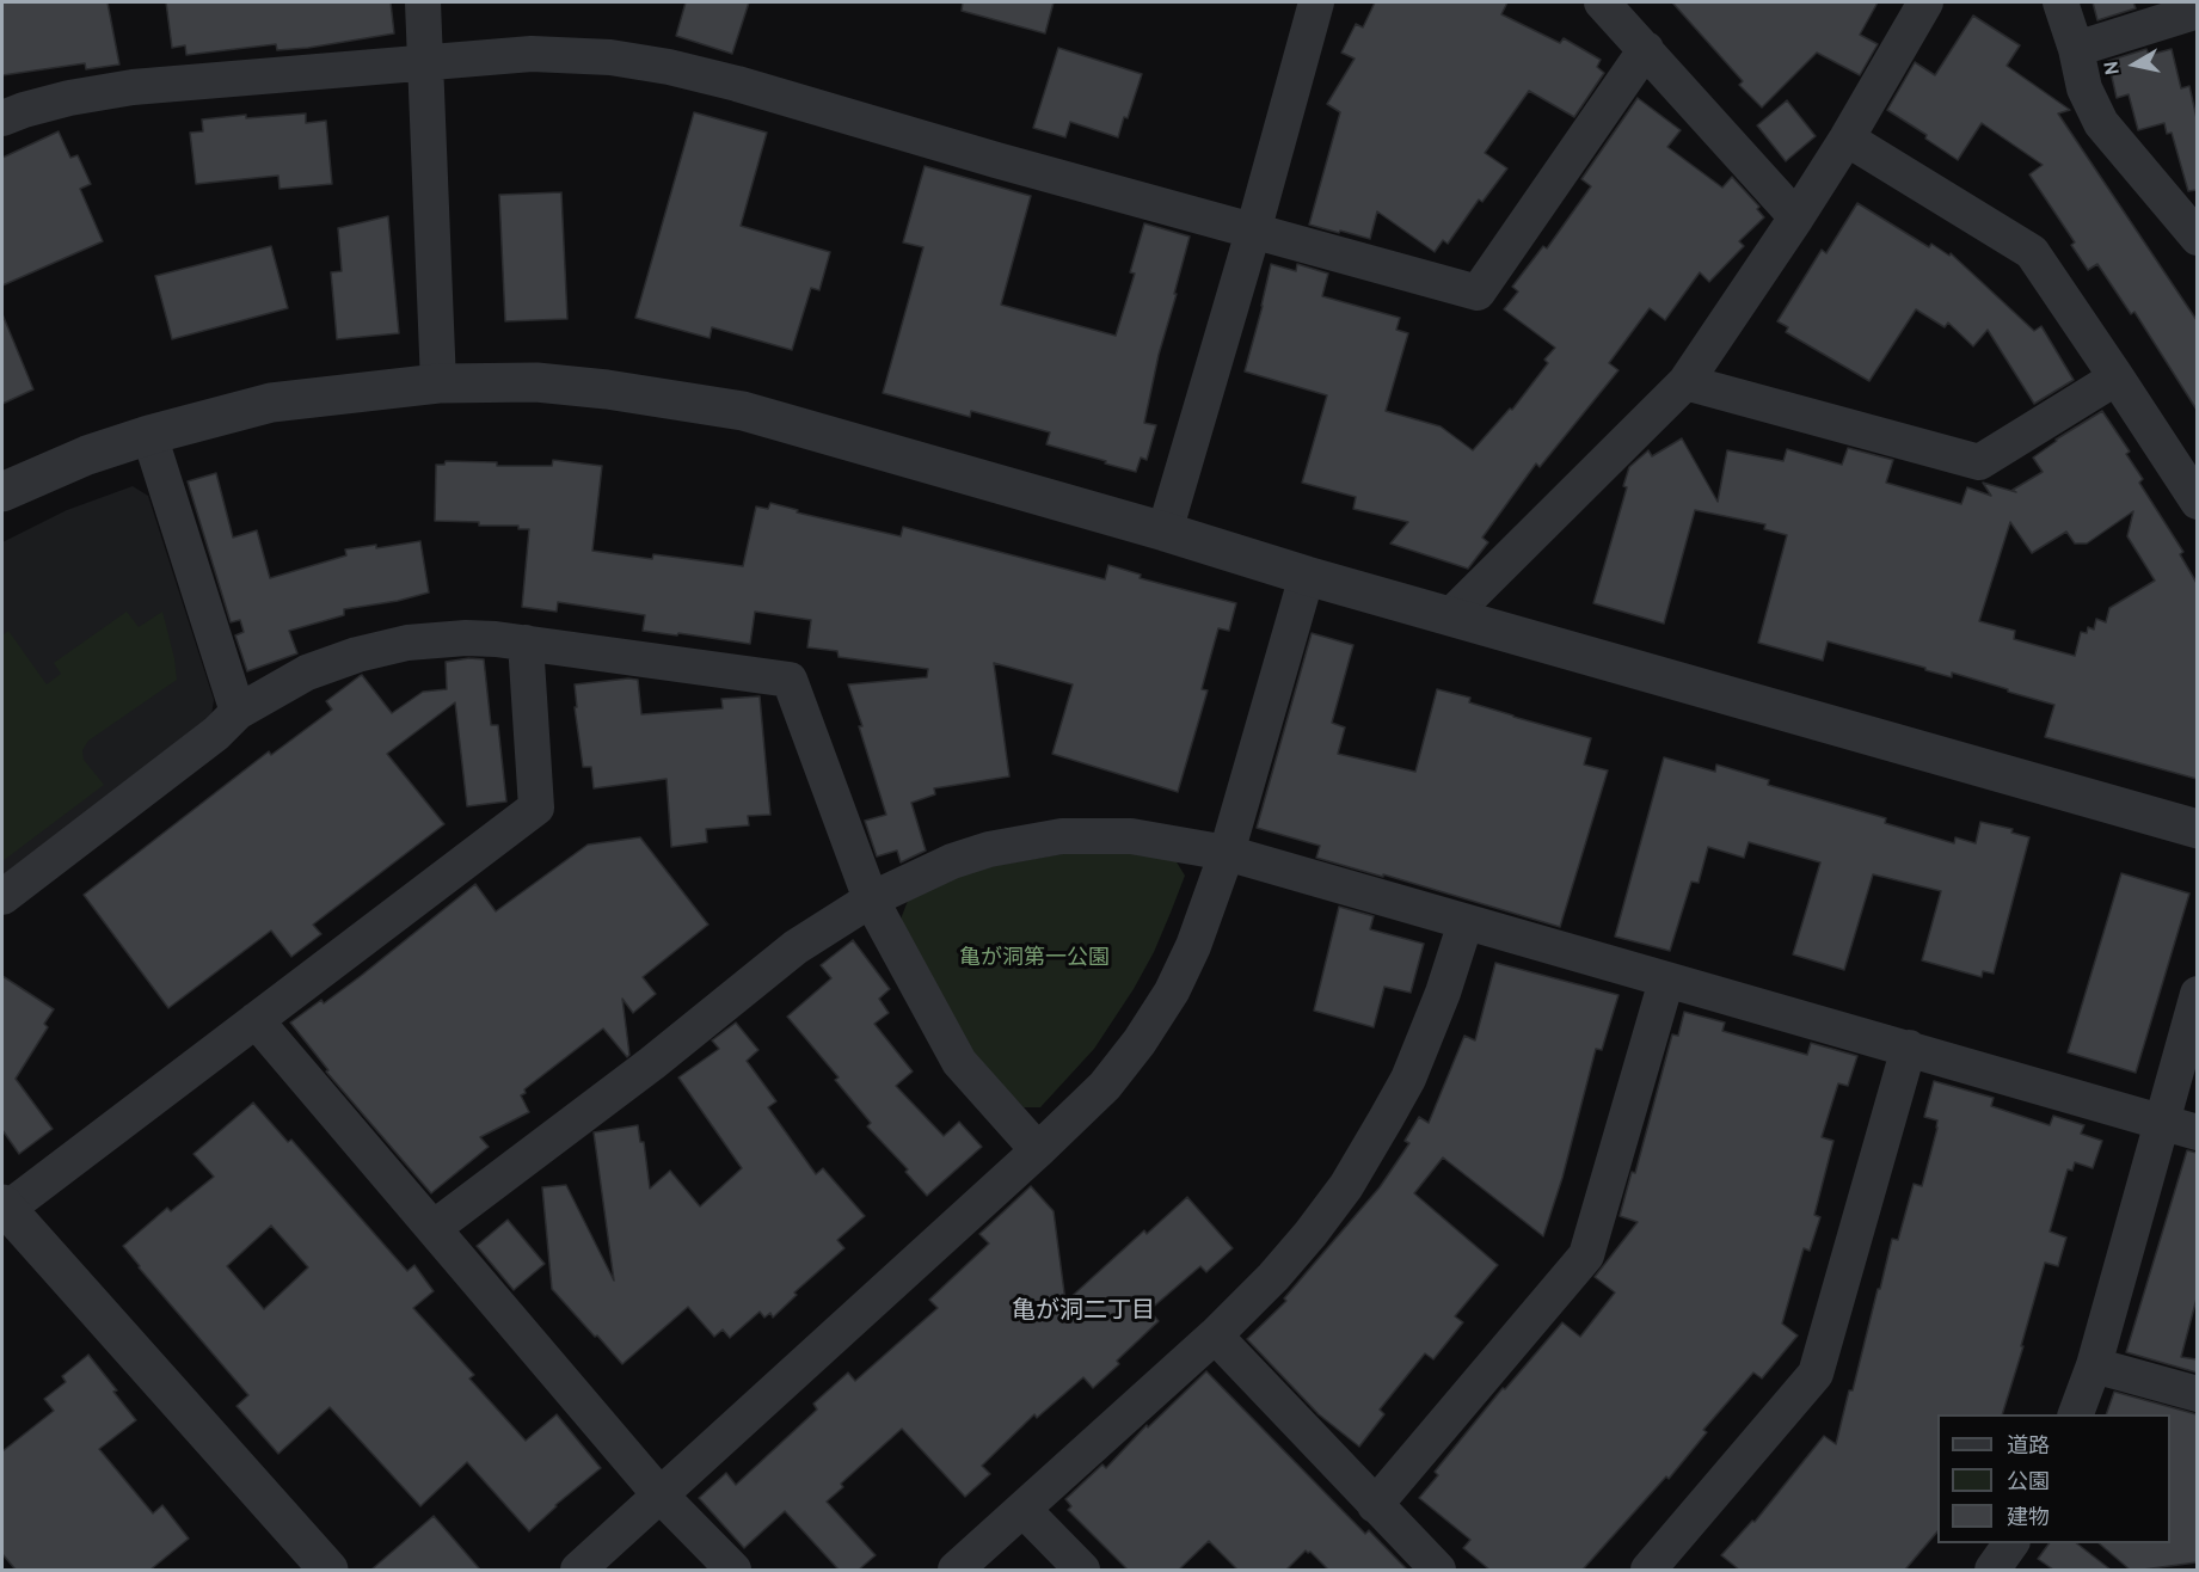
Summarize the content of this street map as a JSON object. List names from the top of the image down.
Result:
{
  "districts": ["亀が洞二丁目"],
  "parks": ["亀が洞第一公園"],
  "legend": ["道路", "公園", "建物"],
  "north": "left"
}
